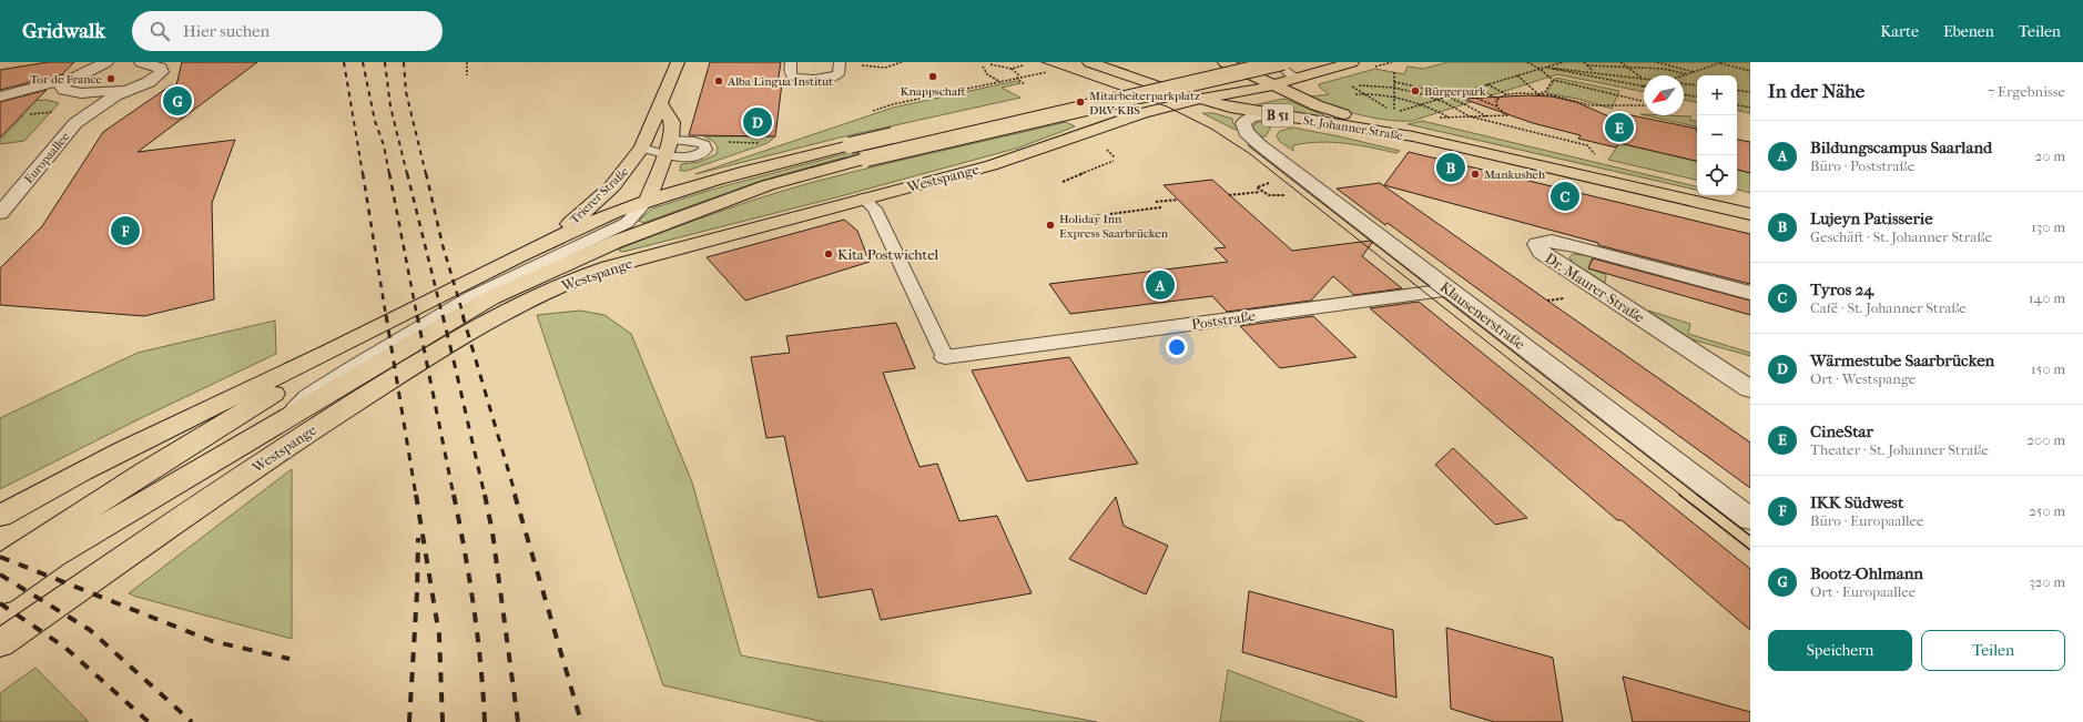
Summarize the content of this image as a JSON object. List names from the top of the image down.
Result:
{
  "streets": {
    "main road": [
      "B 51",
      "St. Johanner Straße",
      "Westspange",
      "Trierer Straße"
    ],
    "street": [
      "Europaallee",
      "Dr.-Maurer-Straße",
      "Klausenerstraße",
      "Poststraße"
    ]
  },
  "crossings": [
    ["St. Johanner Straße", "Westspange"],
    ["St. Johanner Straße", "Klausenerstraße"],
    ["Klausenerstraße", "Poststraße"]
  ],
  "places": [
    "Knappschaft",
    "Tor de France",
    "Alba Lingua Institut",
    "Bürgerpark",
    "Mitarbeiterparkplatz DRV KBS",
    "Mankusheh",
    "Holiday Inn Express Saarbrücken",
    "Kita Postwichtel"
  ],
  "north": "bottom left",
  "page": {
    "header": "Gridwalk",
    "search": "Hier suchen",
    "nav": ["Karte", "Ebenen", "Teilen"],
    "heading": ["In der Nähe", "7 Ergebnisse"],
    "map_buttons": ["+", "−"],
    "pins": [
      "G",
      "D",
      "E",
      "B",
      "C",
      "F",
      "A"
    ],
    "list": [
      {
        "mark": "A",
        "name": "Bildungscampus Saarland",
        "note": "Büro · Poststraße",
        "value": "20 m"
      },
      {
        "mark": "B",
        "name": "Lujeyn Patisserie",
        "note": "Geschäft · St. Johanner Straße",
        "value": "130 m"
      },
      {
        "mark": "C",
        "name": "Tyros 24",
        "note": "Café · St. Johanner Straße",
        "value": "140 m"
      },
      {
        "mark": "D",
        "name": "Wärmestube Saarbrücken",
        "note": "Ort · Westspange",
        "value": "150 m"
      },
      {
        "mark": "E",
        "name": "CineStar",
        "note": "Theater · St. Johanner Straße",
        "value": "200 m"
      },
      {
        "mark": "F",
        "name": "IKK Südwest",
        "note": "Büro · Europaallee",
        "value": "250 m"
      },
      {
        "mark": "G",
        "name": "Bootz-Ohlmann",
        "note": "Ort · Europaallee",
        "value": "320 m"
      }
    ],
    "buttons": ["Speichern", "Teilen"]
  }
}
